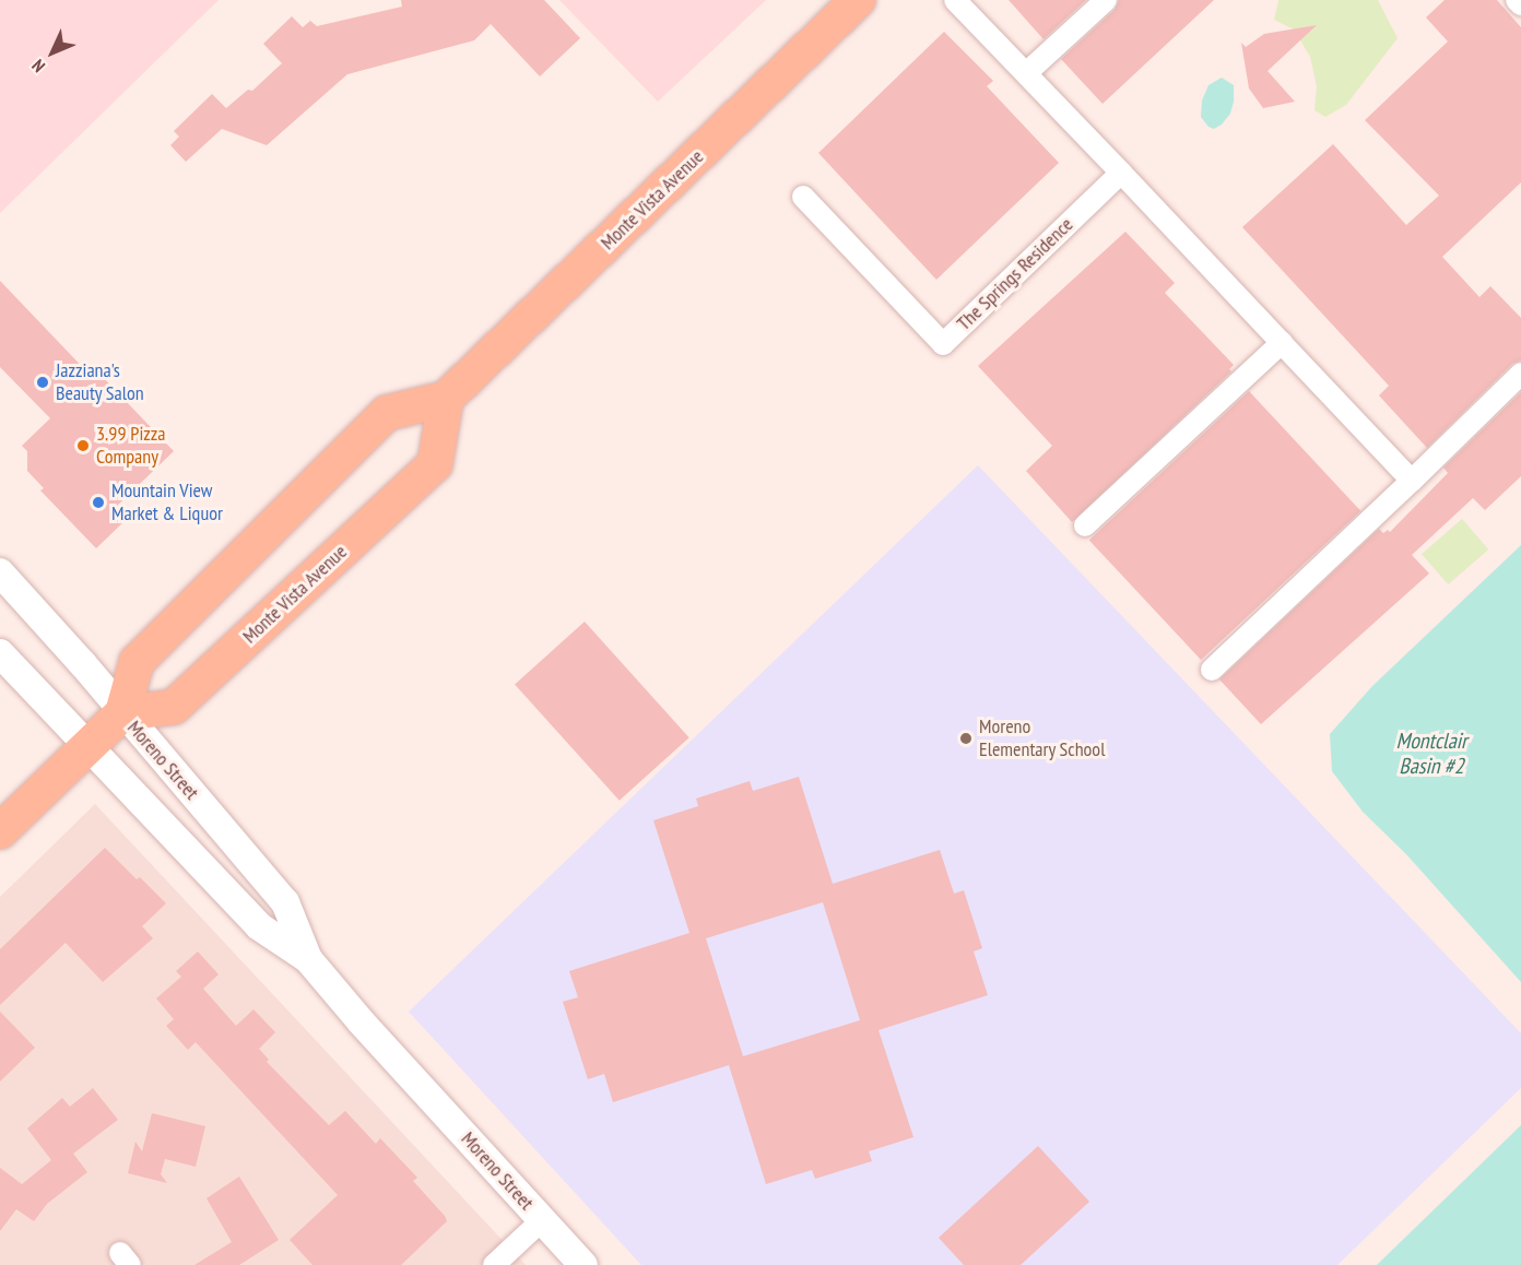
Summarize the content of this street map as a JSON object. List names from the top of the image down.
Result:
{
  "streets": {
    "main road": ["Monte Vista Avenue"],
    "street": ["The Springs Residence", "Moreno Street"]
  },
  "crossings": [
    ["Monte Vista Avenue", "Moreno Street"]
  ],
  "water": ["Montclair Basin #2"],
  "places": [
    "Jazziana's Beauty Salon",
    "3.99 Pizza Company",
    "Mountain View Market & Liquor",
    "Moreno Elementary School"
  ],
  "north": "bottom left"
}
